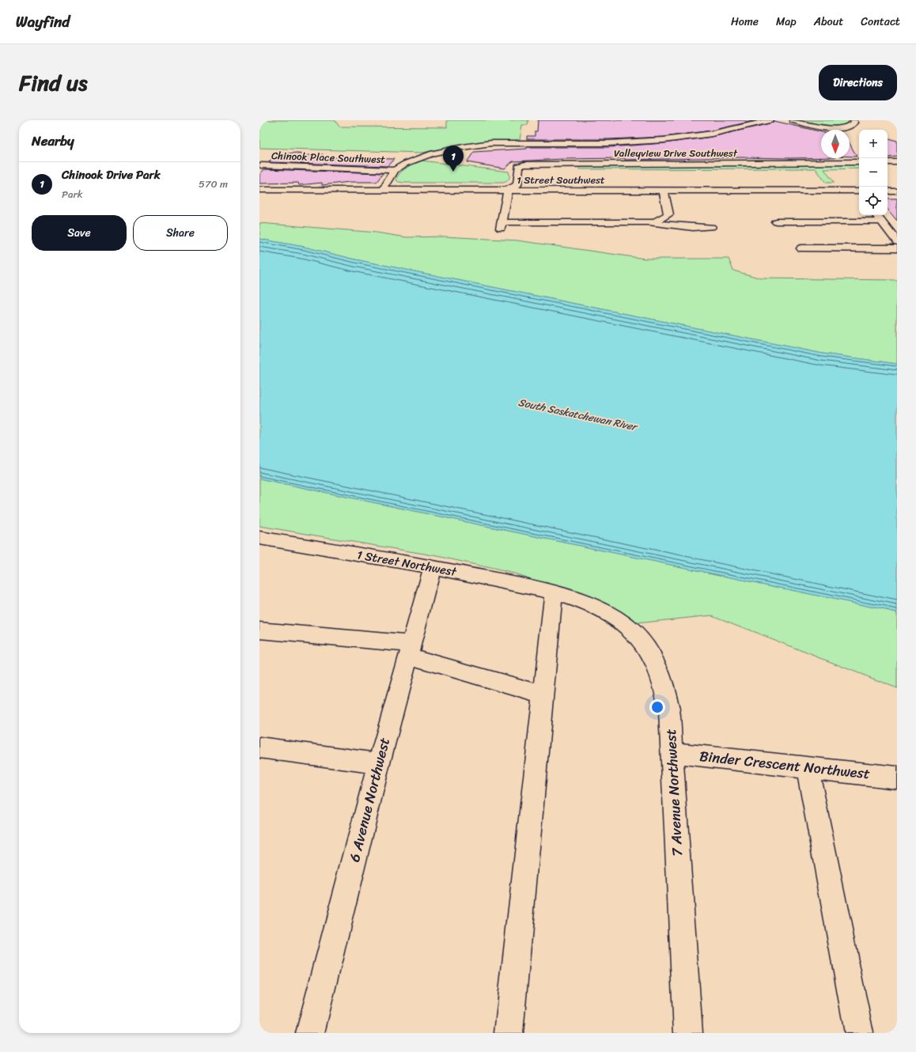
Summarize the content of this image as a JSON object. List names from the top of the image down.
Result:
{
  "streets": {
    "street": [
      "Valleyview Drive Southwest",
      "Chinook Place Southwest",
      "1 Street Southwest",
      "1 Street Northwest",
      "Binder Crescent Northwest",
      "7 Avenue Northwest",
      "6 Avenue Northwest"
    ]
  },
  "crossings": [
    ["Valleyview Drive Southwest", "1 Street Southwest"],
    ["1 Street Northwest", "7 Avenue Northwest"],
    ["1 Street Northwest", "6 Avenue Northwest"],
    ["Binder Crescent Northwest", "7 Avenue Northwest"]
  ],
  "water": ["South Saskatchewan River"],
  "north": "bottom",
  "page": {
    "header": "Wayfind",
    "nav": [
      "Home",
      "Map",
      "About",
      "Contact"
    ],
    "title": "Find us",
    "buttons": [
      "Directions",
      ["Save", "Share"]
    ],
    "heading": "Nearby",
    "map_buttons": ["+", "−"],
    "pins": "1",
    "list": [
      {
        "mark": "1",
        "name": "Chinook Drive Park",
        "note": "Park",
        "value": "570 m"
      }
    ]
  }
}
